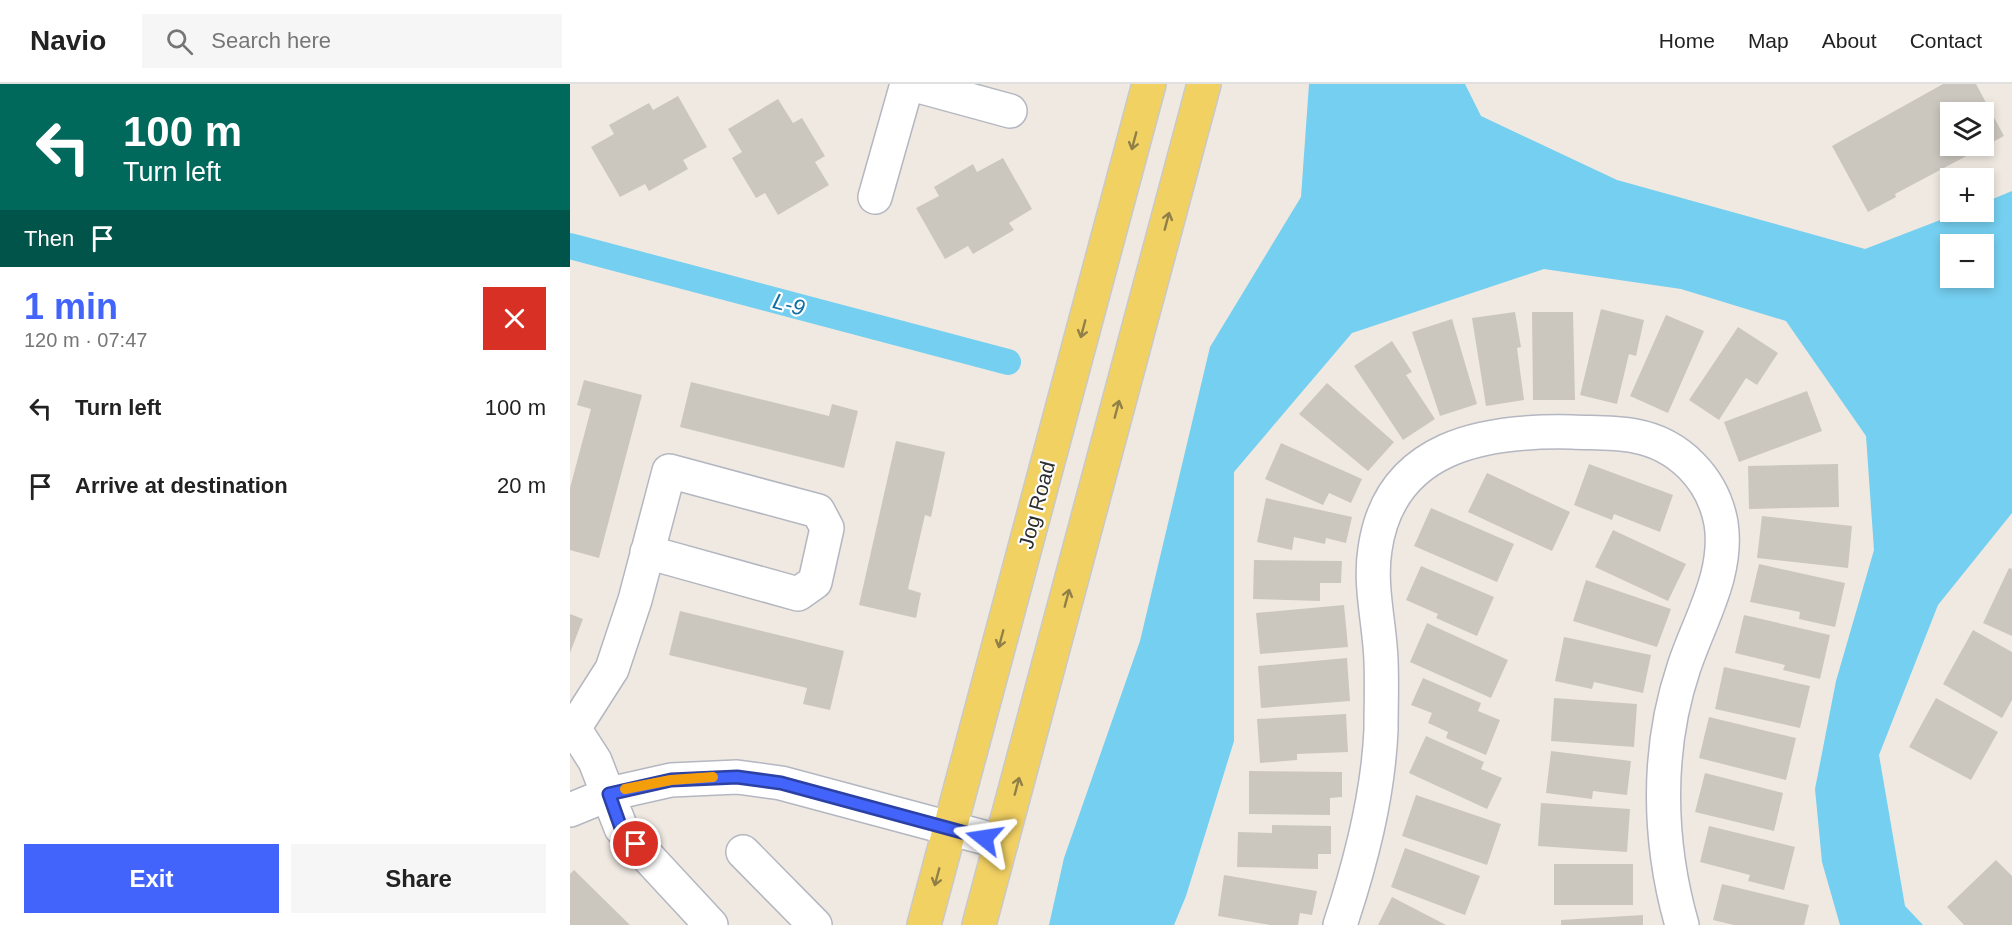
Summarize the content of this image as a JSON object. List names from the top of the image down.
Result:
{
  "streets": {
    "main road": ["Jog Road"]
  },
  "water": ["L-9"],
  "page": {
    "header": "Navio",
    "search": "Search here",
    "nav": [
      "Home",
      "Map",
      "About",
      "Contact"
    ],
    "turn": ["100 m", "Turn left"],
    "map_buttons": ["+", "−"],
    "then": "Then",
    "heading": ["1 min", "120 m · 07:47"],
    "list": [
      {
        "name": "Turn left",
        "value": "100 m"
      },
      {
        "name": "Arrive at destination",
        "value": "20 m"
      }
    ],
    "buttons": ["Exit", "Share"]
  }
}
